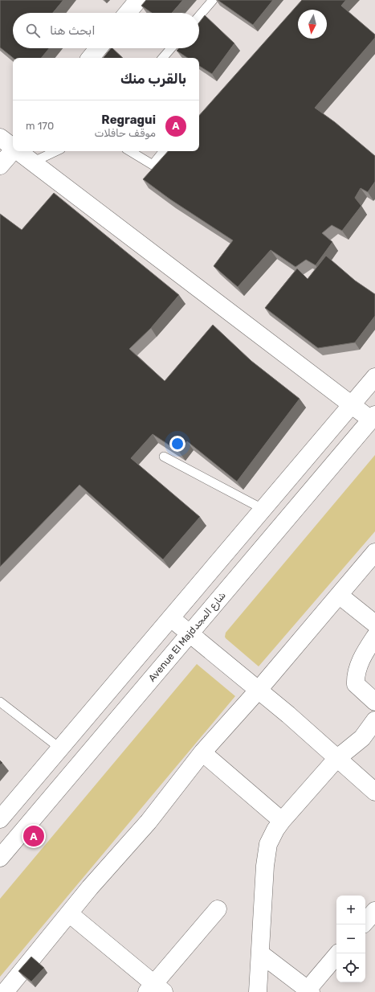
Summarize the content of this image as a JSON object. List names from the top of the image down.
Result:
{
  "streets": {
    "street": ["Avenue El Majdشارع المجد"]
  },
  "north": "bottom",
  "page": {
    "search": "ابحث هنا",
    "heading": "بالقرب منك",
    "list": [
      {
        "mark": "A",
        "name": "Regragui",
        "note": "موقف حافلات",
        "value": "170 m"
      }
    ],
    "pins": "A",
    "map_buttons": ["+", "−"]
  }
}
